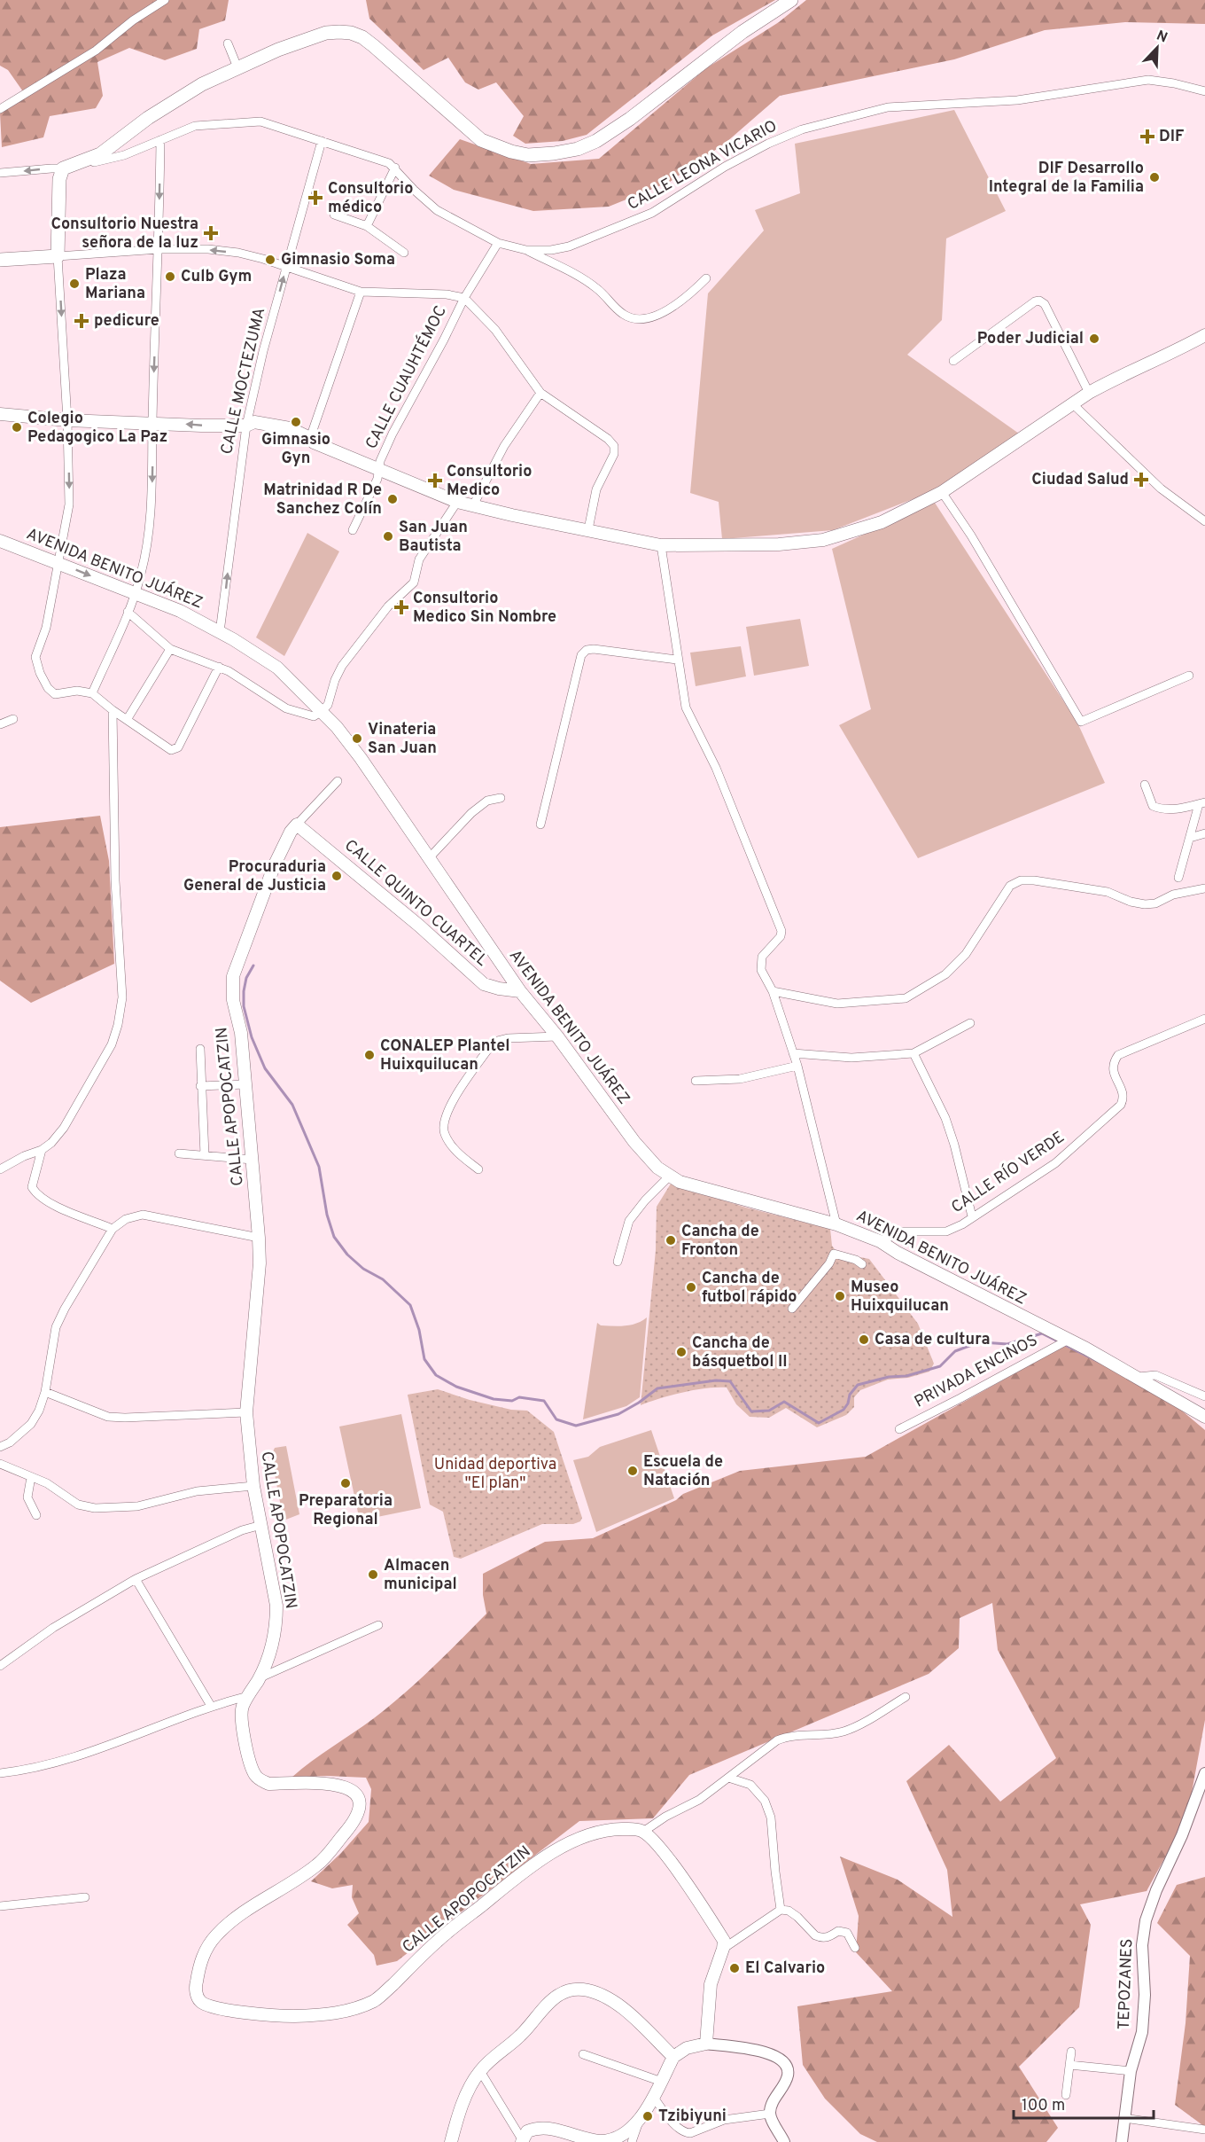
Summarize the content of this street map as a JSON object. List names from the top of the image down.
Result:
{
  "streets": {
    "main road": ["AVENIDA BENITO JUÁREZ", "CALLE QUINTO CUARTEL", "CALLE APOPOCATZIN"],
    "street": [
      "CALLE LEONA VICARIO",
      "CALLE CUAUHTÉMOC",
      "CALLE MOCTEZUMA",
      "CALLE RÍO VERDE",
      "PRIVADA ENCINOS",
      "TEPOZANES"
    ]
  },
  "crossings": [
    ["CALLE LEONA VICARIO", "CALLE CUAUHTÉMOC"],
    ["CALLE LEONA VICARIO", "CALLE MOCTEZUMA"],
    ["CALLE MOCTEZUMA", "AVENIDA BENITO JUÁREZ"],
    ["AVENIDA BENITO JUÁREZ", "CALLE QUINTO CUARTEL"],
    ["AVENIDA BENITO JUÁREZ", "CALLE RÍO VERDE"],
    ["AVENIDA BENITO JUÁREZ", "PRIVADA ENCINOS"],
    ["CALLE QUINTO CUARTEL", "CALLE APOPOCATZIN"]
  ],
  "one_way": ["CALLE MOCTEZUMA"],
  "parks": ["Unidad deportiva \"El plan\""],
  "places": {
    "health": [
      "DIF",
      "Consultorio médico",
      "Consultorio Nuestra señora de la luz",
      "pedicure",
      "Ciudad Salud",
      "Consultorio Medico",
      "Consultorio Medico Sin Nombre"
    ],
    "other": [
      "DIF Desarrollo Integral de la Familia",
      "Gimnasio Soma",
      "Culb Gym",
      "Plaza Mariana",
      "Poder Judicial",
      "Gimnasio Gyn",
      "Colegio Pedagogico La Paz",
      "Matrinidad R De Sanchez Colín",
      "San Juan Bautista",
      "Vinateria San Juan",
      "Procuraduria General de Justicia",
      "CONALEP Plantel Huixquilucan",
      "Cancha de Fronton",
      "Cancha de futbol rápido",
      "Museo Huixquilucan",
      "Casa de cultura",
      "Cancha de básquetbol II",
      "Escuela de Natación",
      "Preparatoria Regional",
      "Almacen municipal",
      "El Calvario",
      "Tzibiyuni"
    ]
  },
  "scale_bar": "100 m",
  "north": "top right"
}
